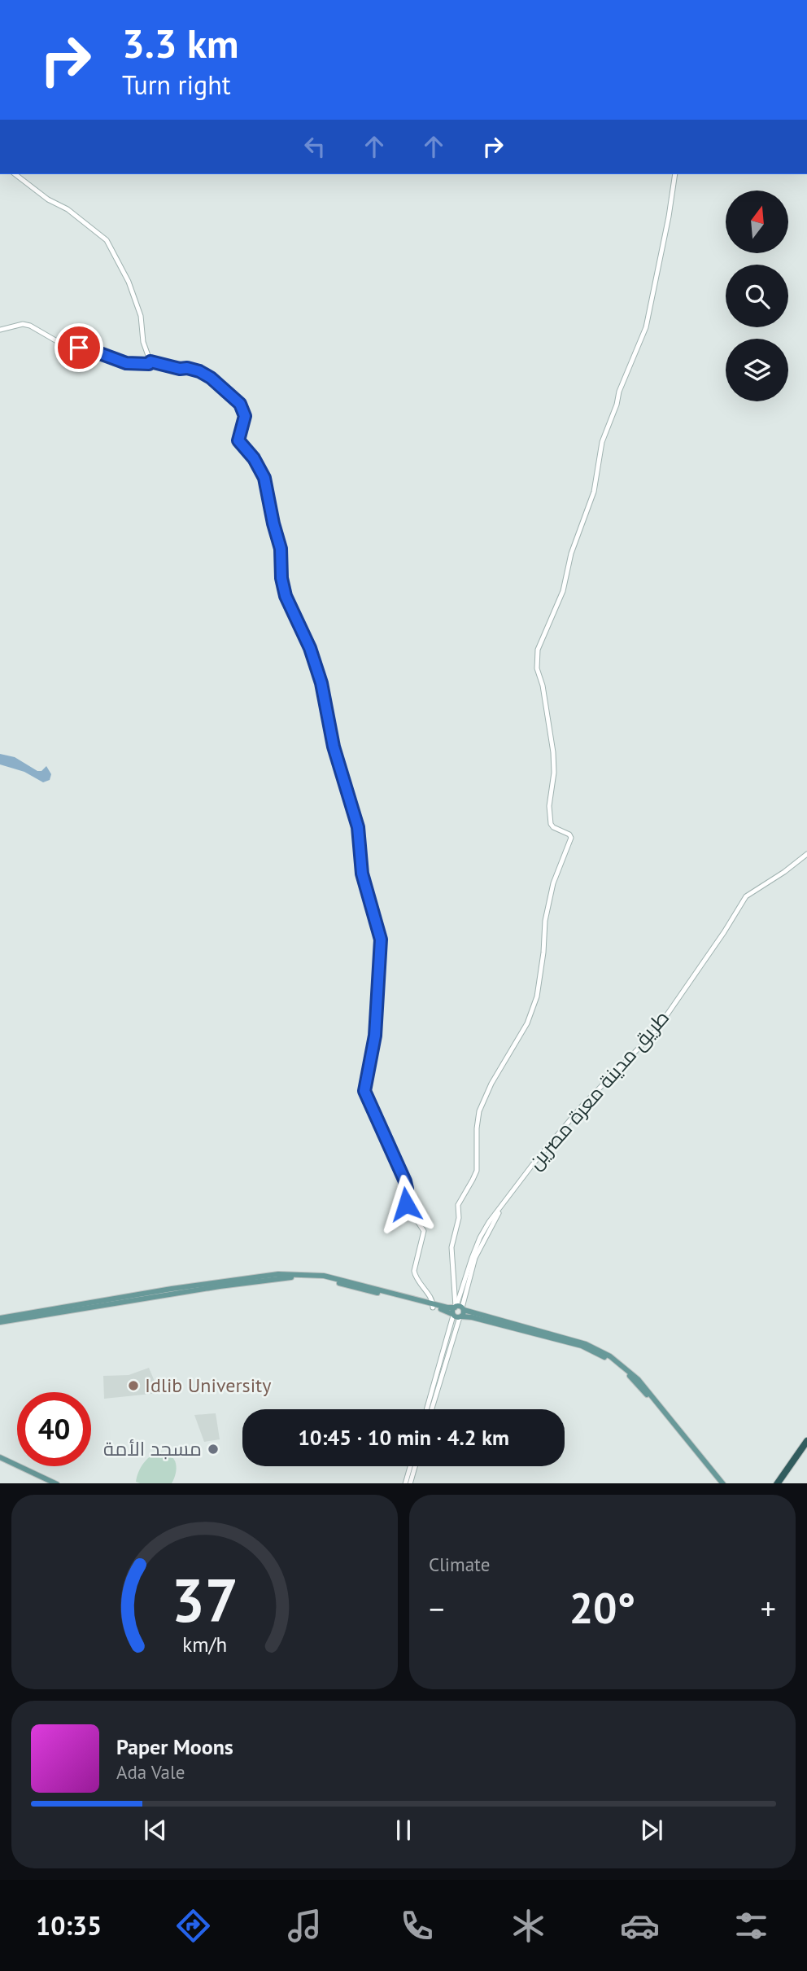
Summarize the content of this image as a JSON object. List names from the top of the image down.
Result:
{
  "streets": {
    "street": ["طريق مدينة معرة مصرين"]
  },
  "places": ["Idlib University", "مسجد الأمة"],
  "north": "top",
  "page": {
    "turn": ["3.3 km", "Turn right"],
    "limit": "40",
    "trip": "10:45 · 10 min · 4.2 km",
    "tile": "Climate",
    "heat": ["−", "20°", "+"],
    "song": ["Paper Moons", "Ada Vale"],
    "tabs": "10:35",
    "gauge": ["37", "km/h"]
  }
}
